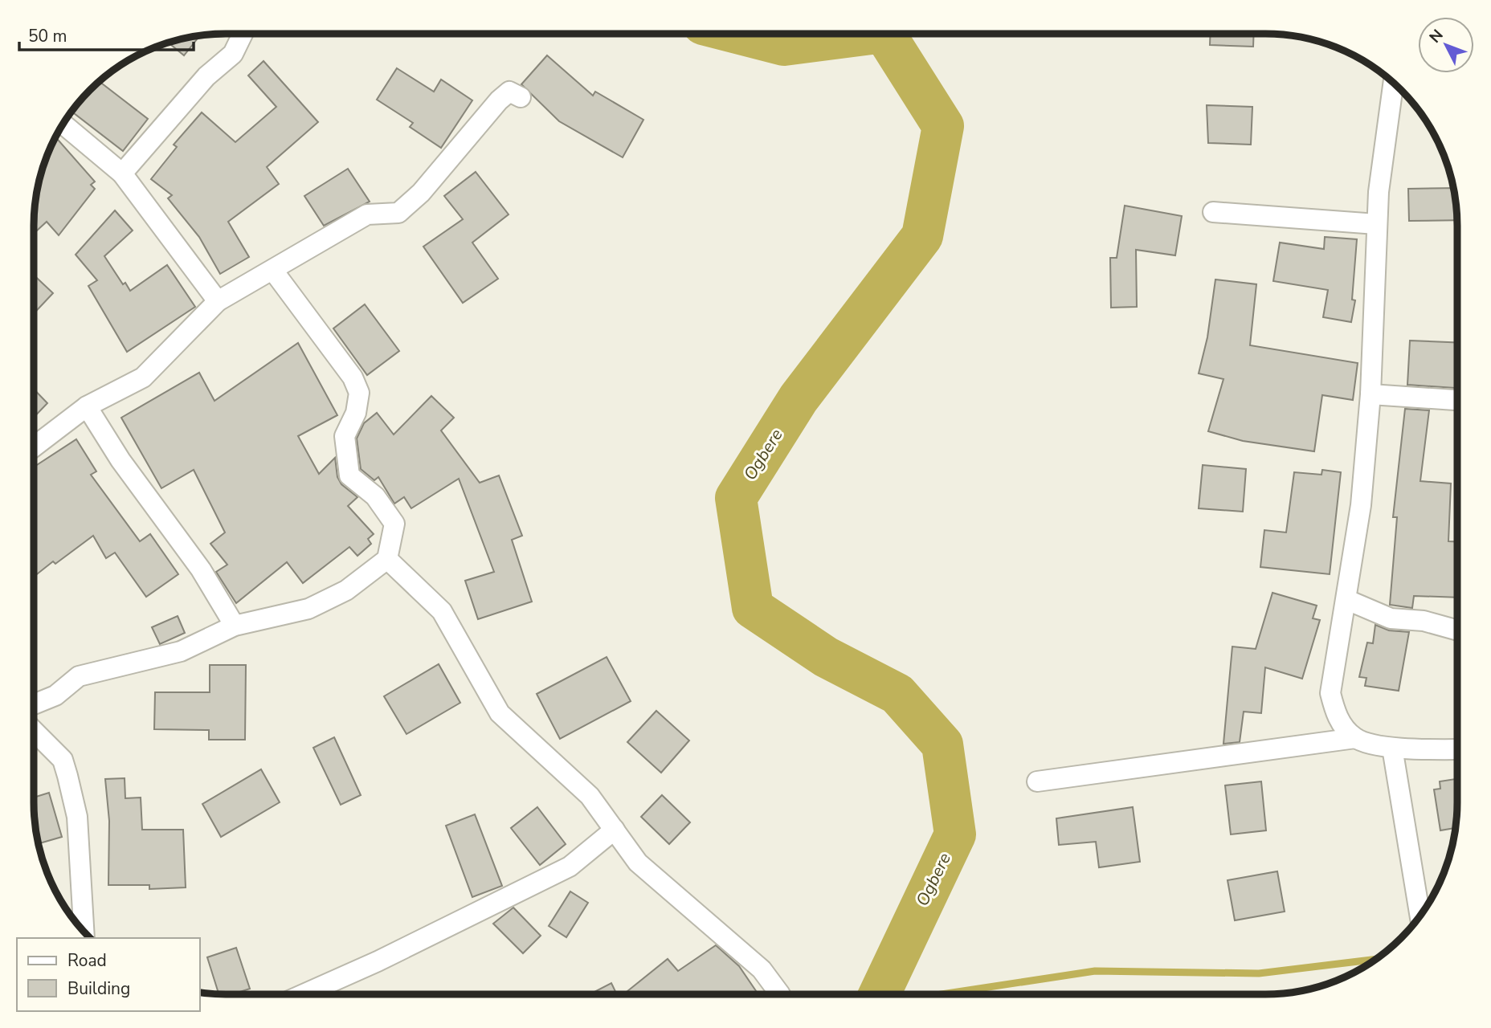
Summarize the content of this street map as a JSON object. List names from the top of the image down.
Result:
{
  "water": ["Ogbere"],
  "legend": ["Road", "Building"],
  "scale_bar": "50 m",
  "north": "top left"
}
